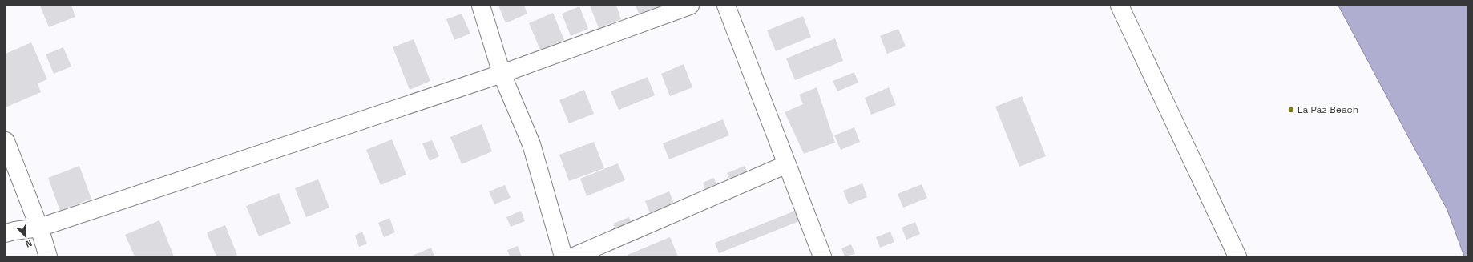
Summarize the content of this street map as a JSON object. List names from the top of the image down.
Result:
{
  "places": ["La Paz Beach"],
  "north": "bottom right"
}
